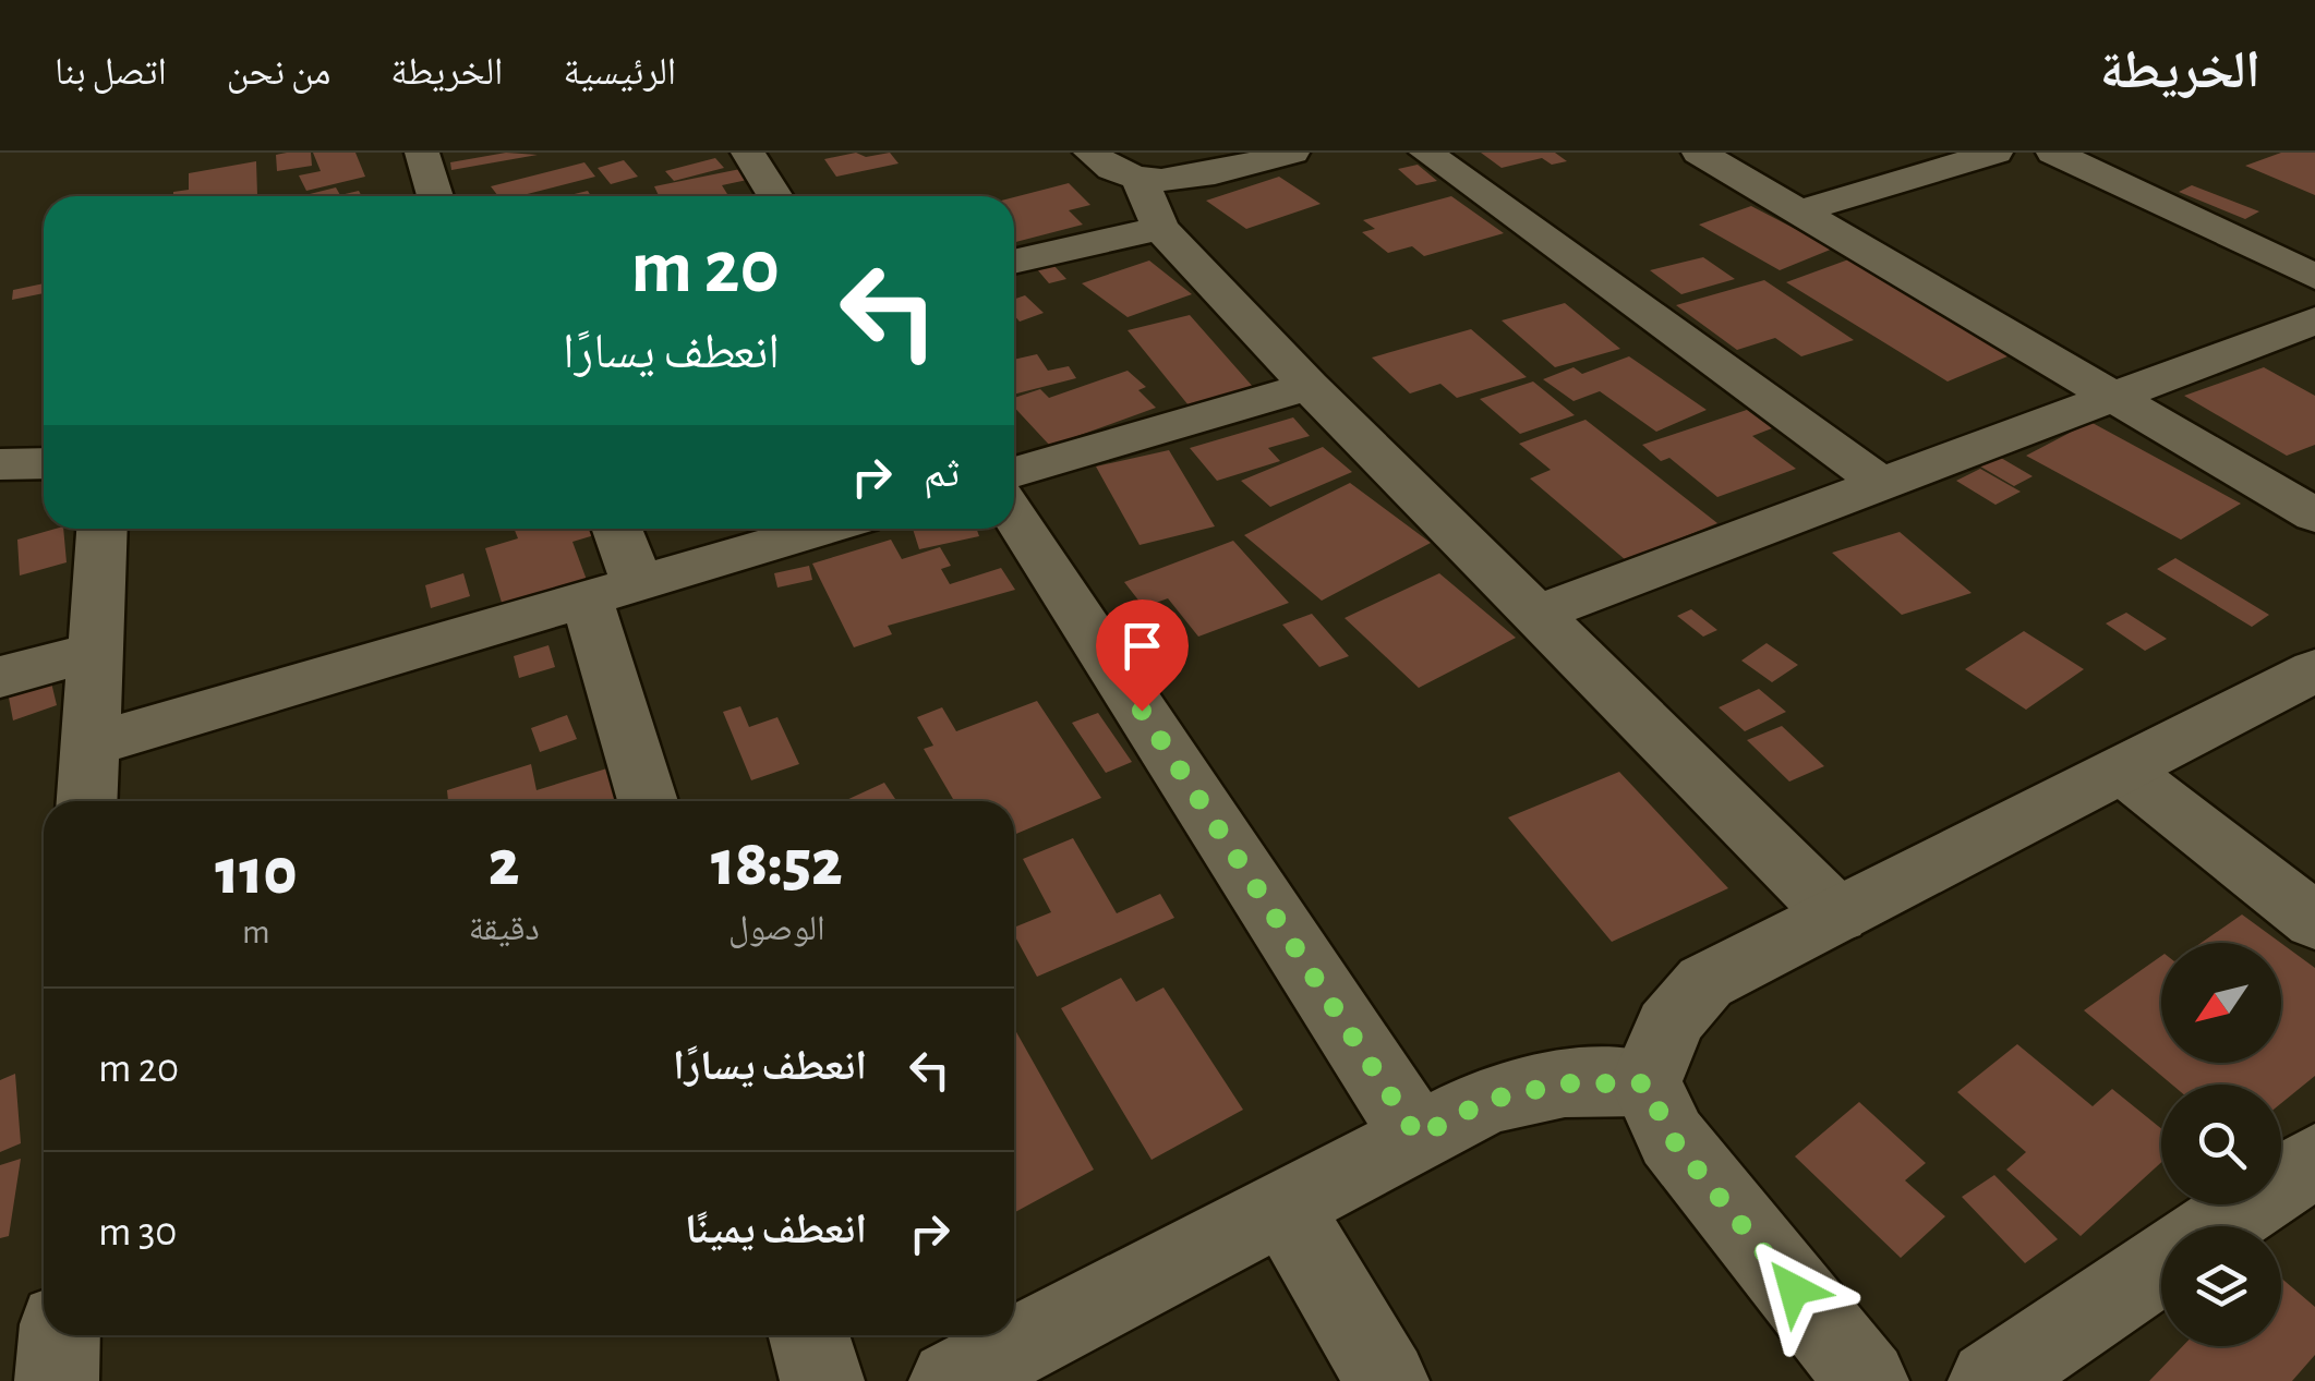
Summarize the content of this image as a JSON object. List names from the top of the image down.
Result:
{
  "north": "bottom left",
  "page": {
    "header": "الخريطة",
    "nav": [
      "الرئيسية",
      "الخريطة",
      "من نحن",
      "اتصل بنا"
    ],
    "turn": ["20 m", "انعطف يسارًا"],
    "then": "ثم",
    "eta": [
      "18:52",
      "الوصول",
      "2",
      "دقيقة",
      "110",
      "m"
    ],
    "list": [
      {
        "name": "انعطف يسارًا",
        "value": "20 m"
      },
      {
        "name": "انعطف يمينًا",
        "value": "30 m"
      }
    ]
  }
}
